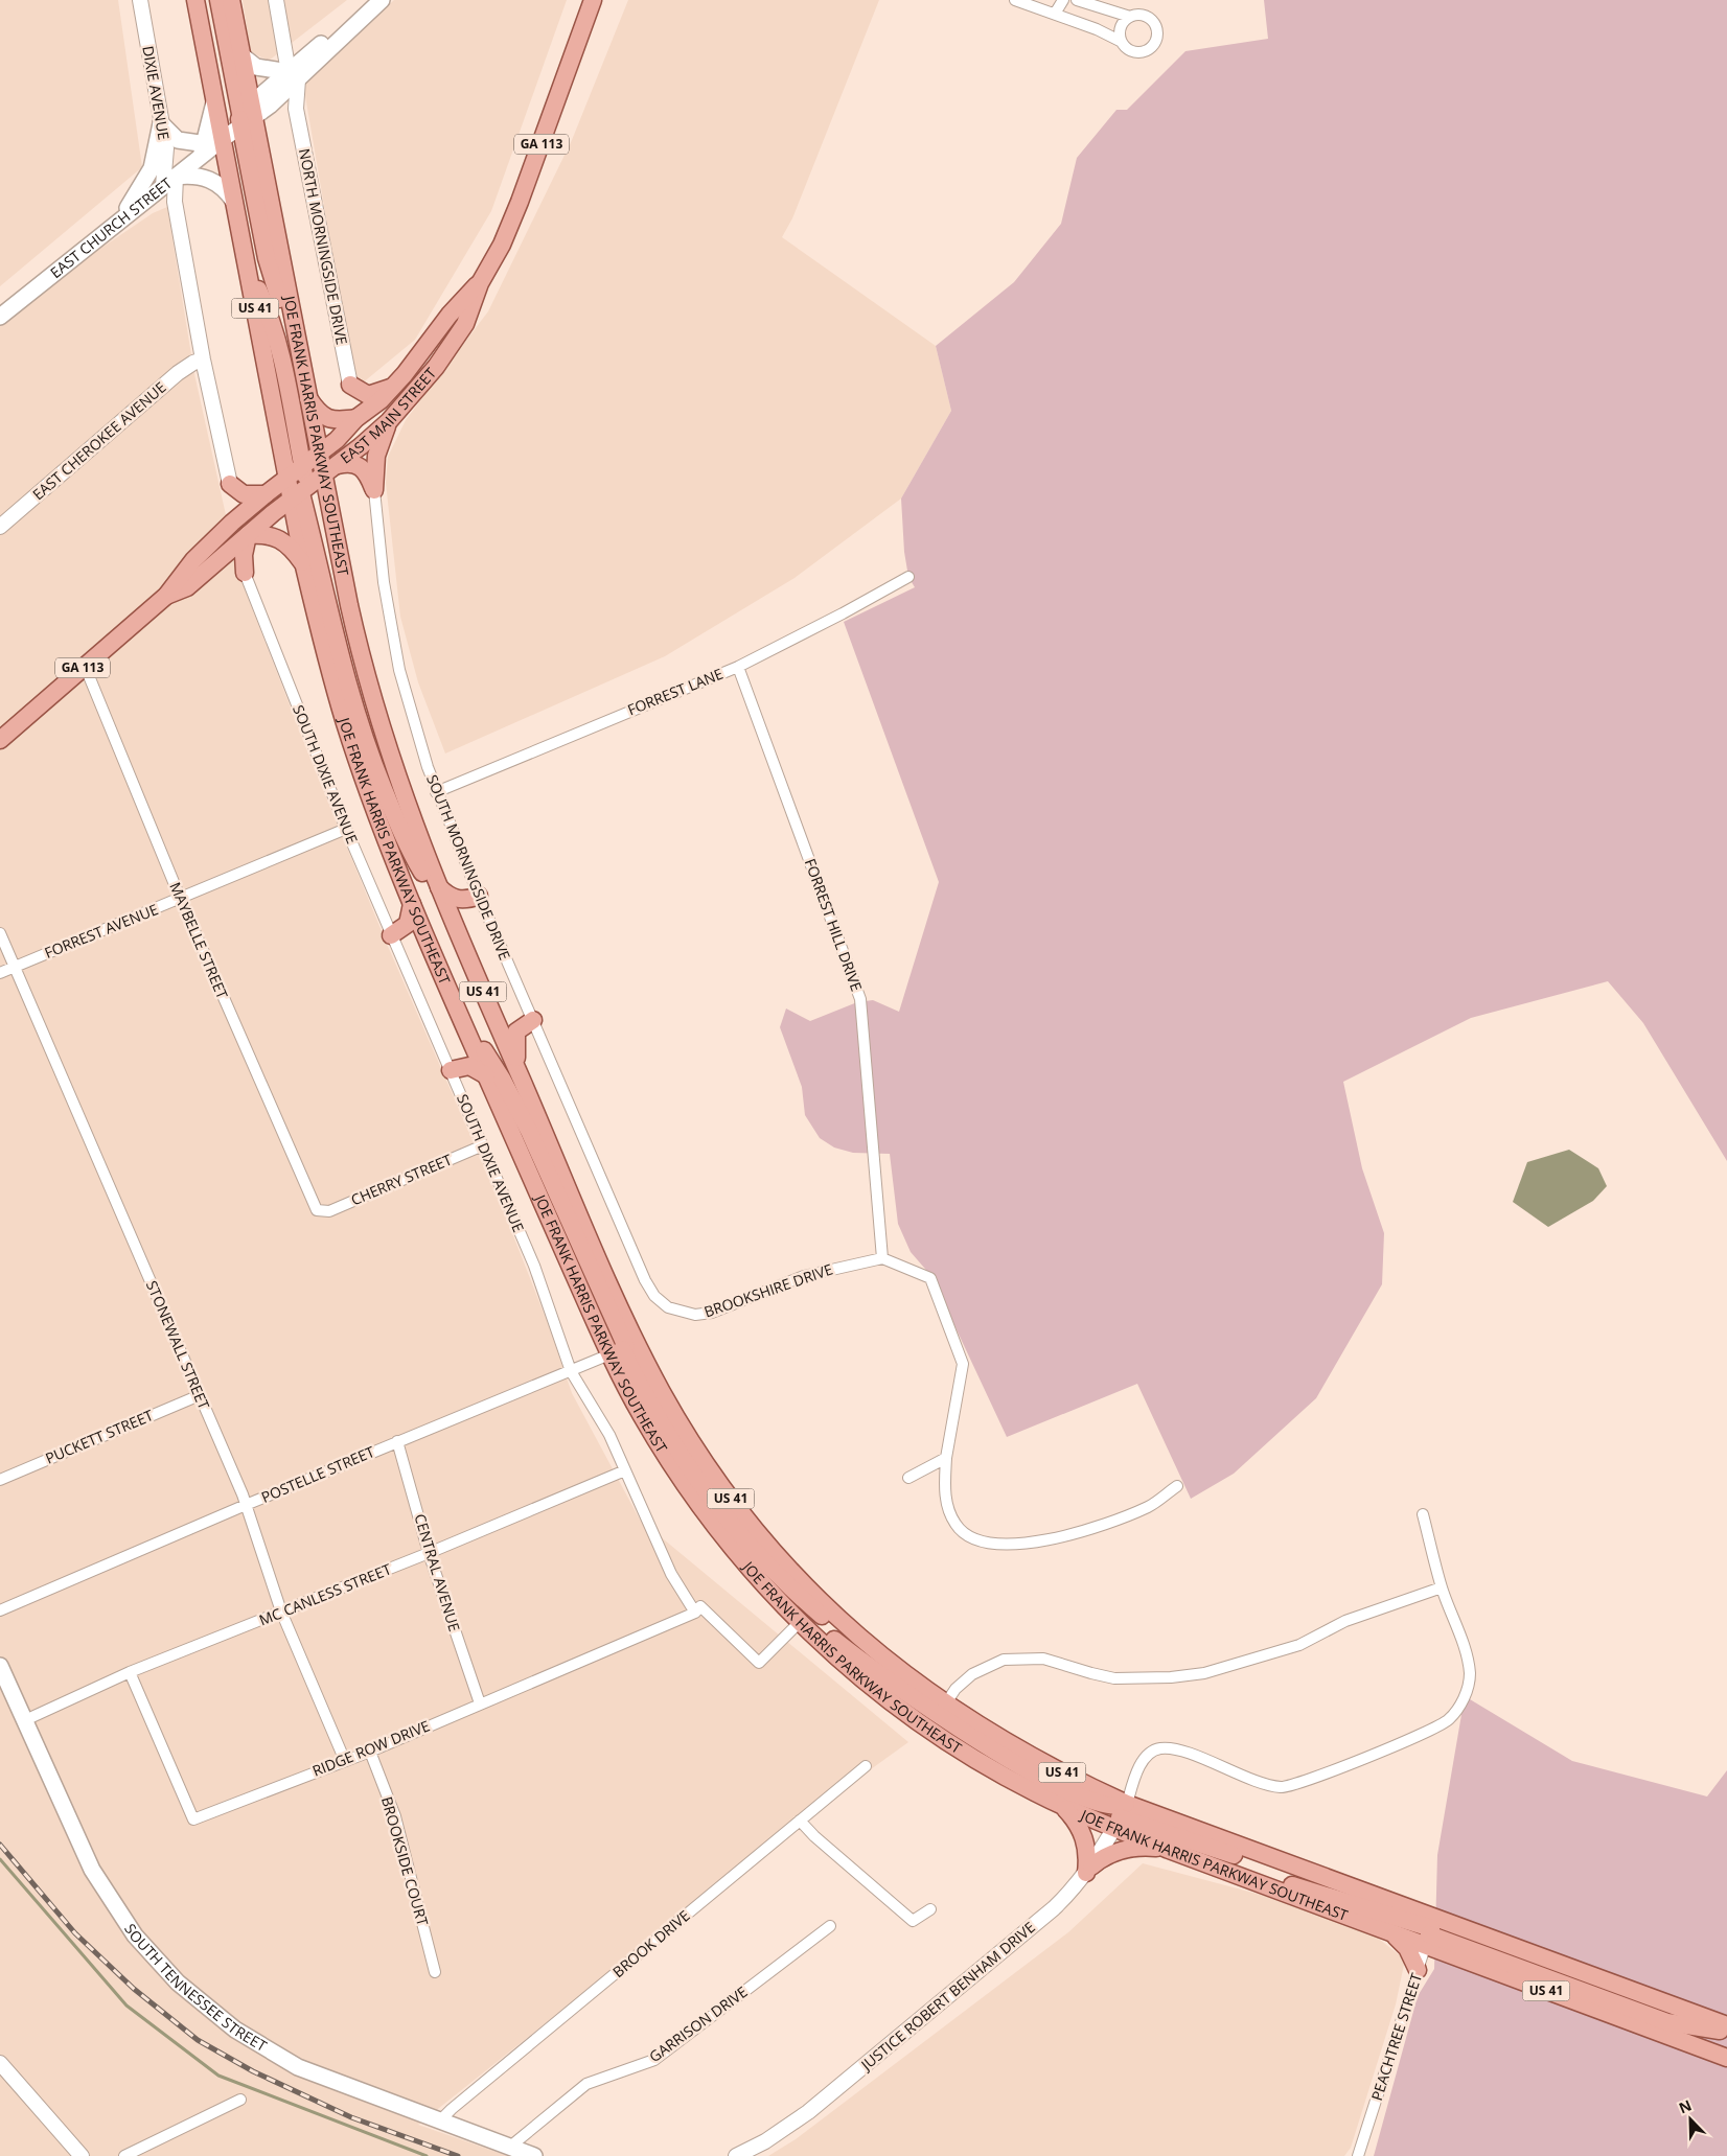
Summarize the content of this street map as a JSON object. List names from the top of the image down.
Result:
{
  "streets": {
    "main road": [
      "GA 113",
      "EAST CHURCH STREET",
      "US 41",
      "EAST MAIN STREET",
      "JOE FRANK HARRIS PARKWAY SOUTHEAST",
      "SOUTH TENNESSEE STREET"
    ],
    "street": [
      "DIXIE AVENUE",
      "NORTH MORNINGSIDE DRIVE",
      "EAST CHEROKEE AVENUE",
      "FORREST LANE",
      "SOUTH DIXIE AVENUE",
      "SOUTH MORNINGSIDE DRIVE",
      "FORREST HILL DRIVE",
      "FORREST AVENUE",
      "MAYBELLE STREET",
      "CHERRY STREET",
      "BROOKSHIRE DRIVE",
      "STONEWALL STREET",
      "PUCKETT STREET",
      "POSTELLE STREET",
      "CENTRAL AVENUE",
      "MC CANLESS STREET",
      "RIDGE ROW DRIVE",
      "BROOKSIDE COURT",
      "BROOK DRIVE",
      "JUSTICE ROBERT BENHAM DRIVE",
      "GARRISON DRIVE",
      "PEACHTREE STREET"
    ]
  },
  "crossings": [
    ["DIXIE AVENUE", "EAST CHURCH STREET"],
    ["EAST CHURCH STREET", "NORTH MORNINGSIDE DRIVE"],
    ["EAST CHURCH STREET", "JOE FRANK HARRIS PARKWAY SOUTHEAST"],
    ["EAST MAIN STREET", "JOE FRANK HARRIS PARKWAY SOUTHEAST"],
    ["EAST MAIN STREET", "MAYBELLE STREET"],
    ["JOE FRANK HARRIS PARKWAY SOUTHEAST", "POSTELLE STREET"],
    ["JOE FRANK HARRIS PARKWAY SOUTHEAST", "JUSTICE ROBERT BENHAM DRIVE"],
    ["JOE FRANK HARRIS PARKWAY SOUTHEAST", "PEACHTREE STREET"],
    ["FORREST LANE", "SOUTH MORNINGSIDE DRIVE"],
    ["FORREST LANE", "FORREST HILL DRIVE"],
    ["SOUTH DIXIE AVENUE", "FORREST AVENUE"],
    ["SOUTH DIXIE AVENUE", "CHERRY STREET"],
    ["SOUTH DIXIE AVENUE", "POSTELLE STREET"],
    ["SOUTH DIXIE AVENUE", "MC CANLESS STREET"],
    ["SOUTH DIXIE AVENUE", "RIDGE ROW DRIVE"],
    ["SOUTH MORNINGSIDE DRIVE", "BROOKSHIRE DRIVE"],
    ["FORREST HILL DRIVE", "BROOKSHIRE DRIVE"],
    ["FORREST AVENUE", "MAYBELLE STREET"],
    ["FORREST AVENUE", "STONEWALL STREET"],
    ["MAYBELLE STREET", "CHERRY STREET"],
    ["STONEWALL STREET", "PUCKETT STREET"],
    ["STONEWALL STREET", "POSTELLE STREET"],
    ["STONEWALL STREET", "MC CANLESS STREET"],
    ["STONEWALL STREET", "RIDGE ROW DRIVE"],
    ["POSTELLE STREET", "CENTRAL AVENUE"],
    ["CENTRAL AVENUE", "MC CANLESS STREET"],
    ["CENTRAL AVENUE", "RIDGE ROW DRIVE"],
    ["MC CANLESS STREET", "RIDGE ROW DRIVE"],
    ["MC CANLESS STREET", "SOUTH TENNESSEE STREET"],
    ["RIDGE ROW DRIVE", "BROOKSIDE COURT"],
    ["BROOK DRIVE", "SOUTH TENNESSEE STREET"],
    ["SOUTH TENNESSEE STREET", "GARRISON DRIVE"]
  ],
  "north": "top left"
}
